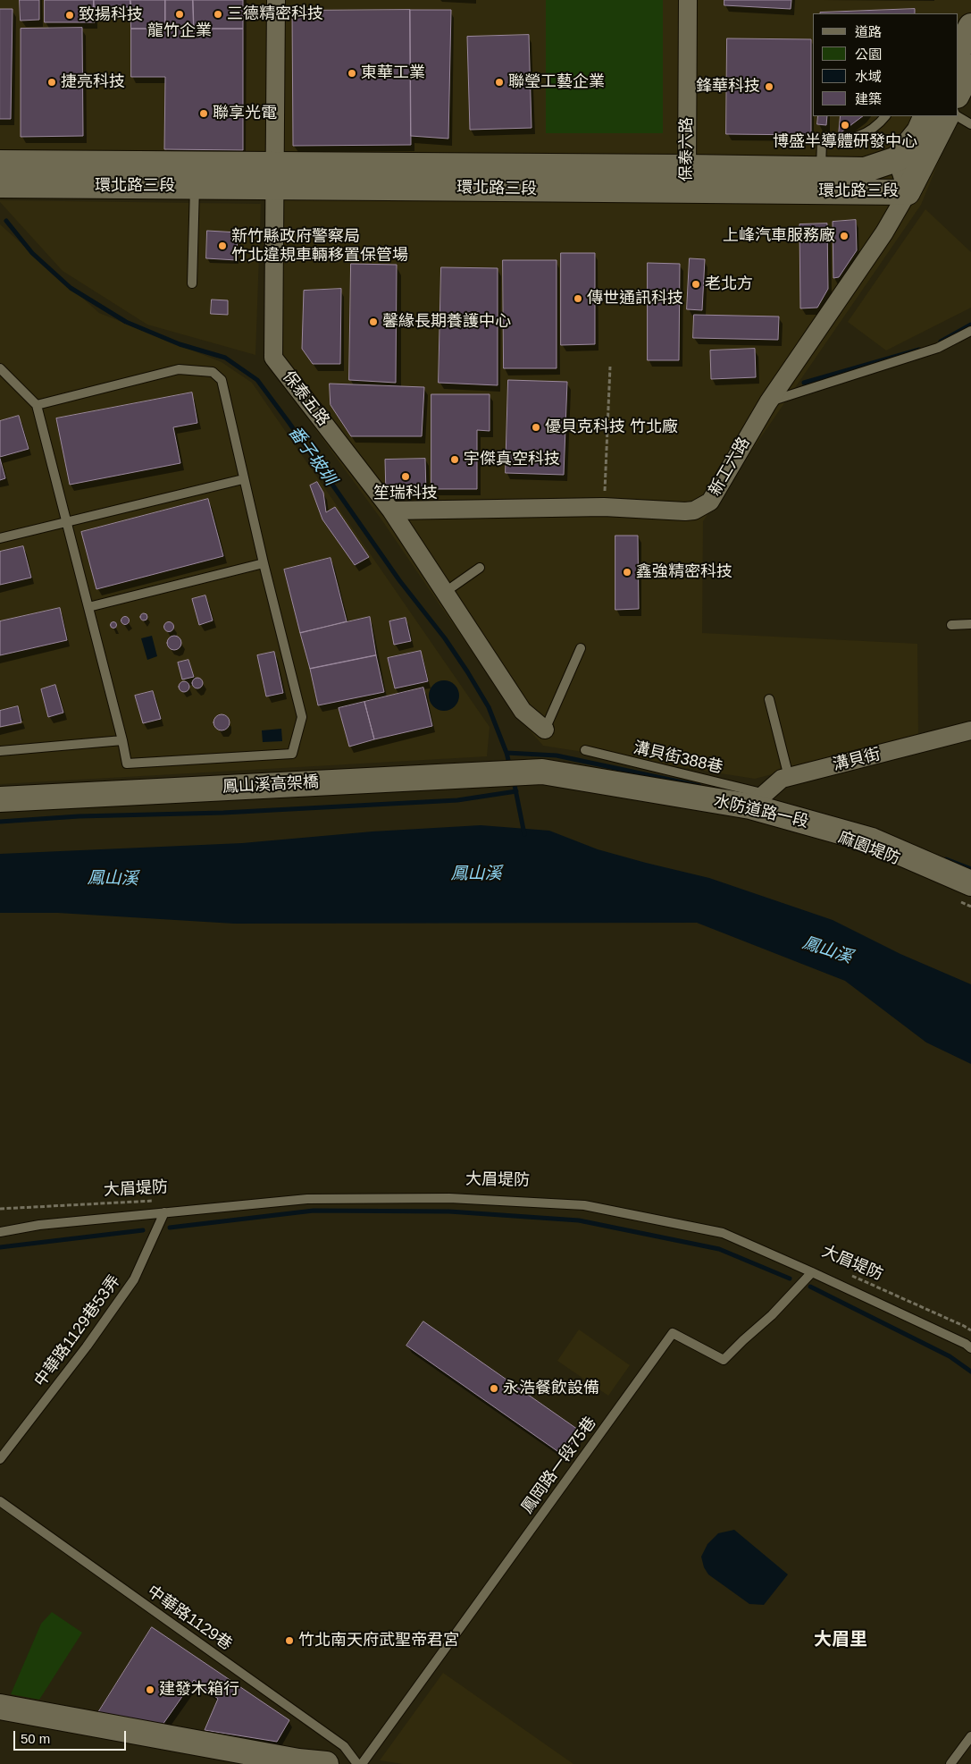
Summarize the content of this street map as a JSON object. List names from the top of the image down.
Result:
{
  "streets": {
    "street": [
      "保泰六路",
      "環北路三段",
      "保泰五路",
      "新工六路",
      "溝貝街",
      "鳳山溪高架橋",
      "水防道路一段"
    ],
    "lane": [
      "溝貝街388巷",
      "中華路1129巷53弄",
      "鳳岡路一段75巷",
      "中華路1129巷"
    ],
    "path": ["大眉堤防"]
  },
  "crossings": [
    ["保泰六路", "環北路三段"],
    ["環北路三段", "保泰五路"],
    ["環北路三段", "新工六路"],
    ["保泰五路", "新工六路"],
    ["溝貝街388巷", "溝貝街"],
    ["溝貝街388巷", "水防道路一段"],
    ["溝貝街", "水防道路一段"],
    ["鳳山溪高架橋", "水防道路一段"]
  ],
  "districts": ["大眉里"],
  "water": ["番子坡圳", "鳳山溪"],
  "places": [
    "龍竹企業",
    "三德精密科技",
    "致揚科技",
    "東華工業",
    "捷亮科技",
    "聯瑩工藝企業",
    "鋒華科技",
    "聯享光電",
    "博盛半導體研發中心",
    "上峰汽車服務廠",
    "新竹縣政府警察局 竹北違規車輛移置保管場",
    "老北方",
    "傳世通訊科技",
    "馨緣長期養護中心",
    "優貝克科技 竹北廠",
    "宇傑真空科技",
    "笙瑞科技",
    "鑫強精密科技",
    "永浩餐飲設備",
    "竹北南天府武聖帝君宮",
    "建發木箱行"
  ],
  "legend": [
    "道路",
    "公園",
    "水域",
    "建築"
  ],
  "scale_bar": "50 m"
}
